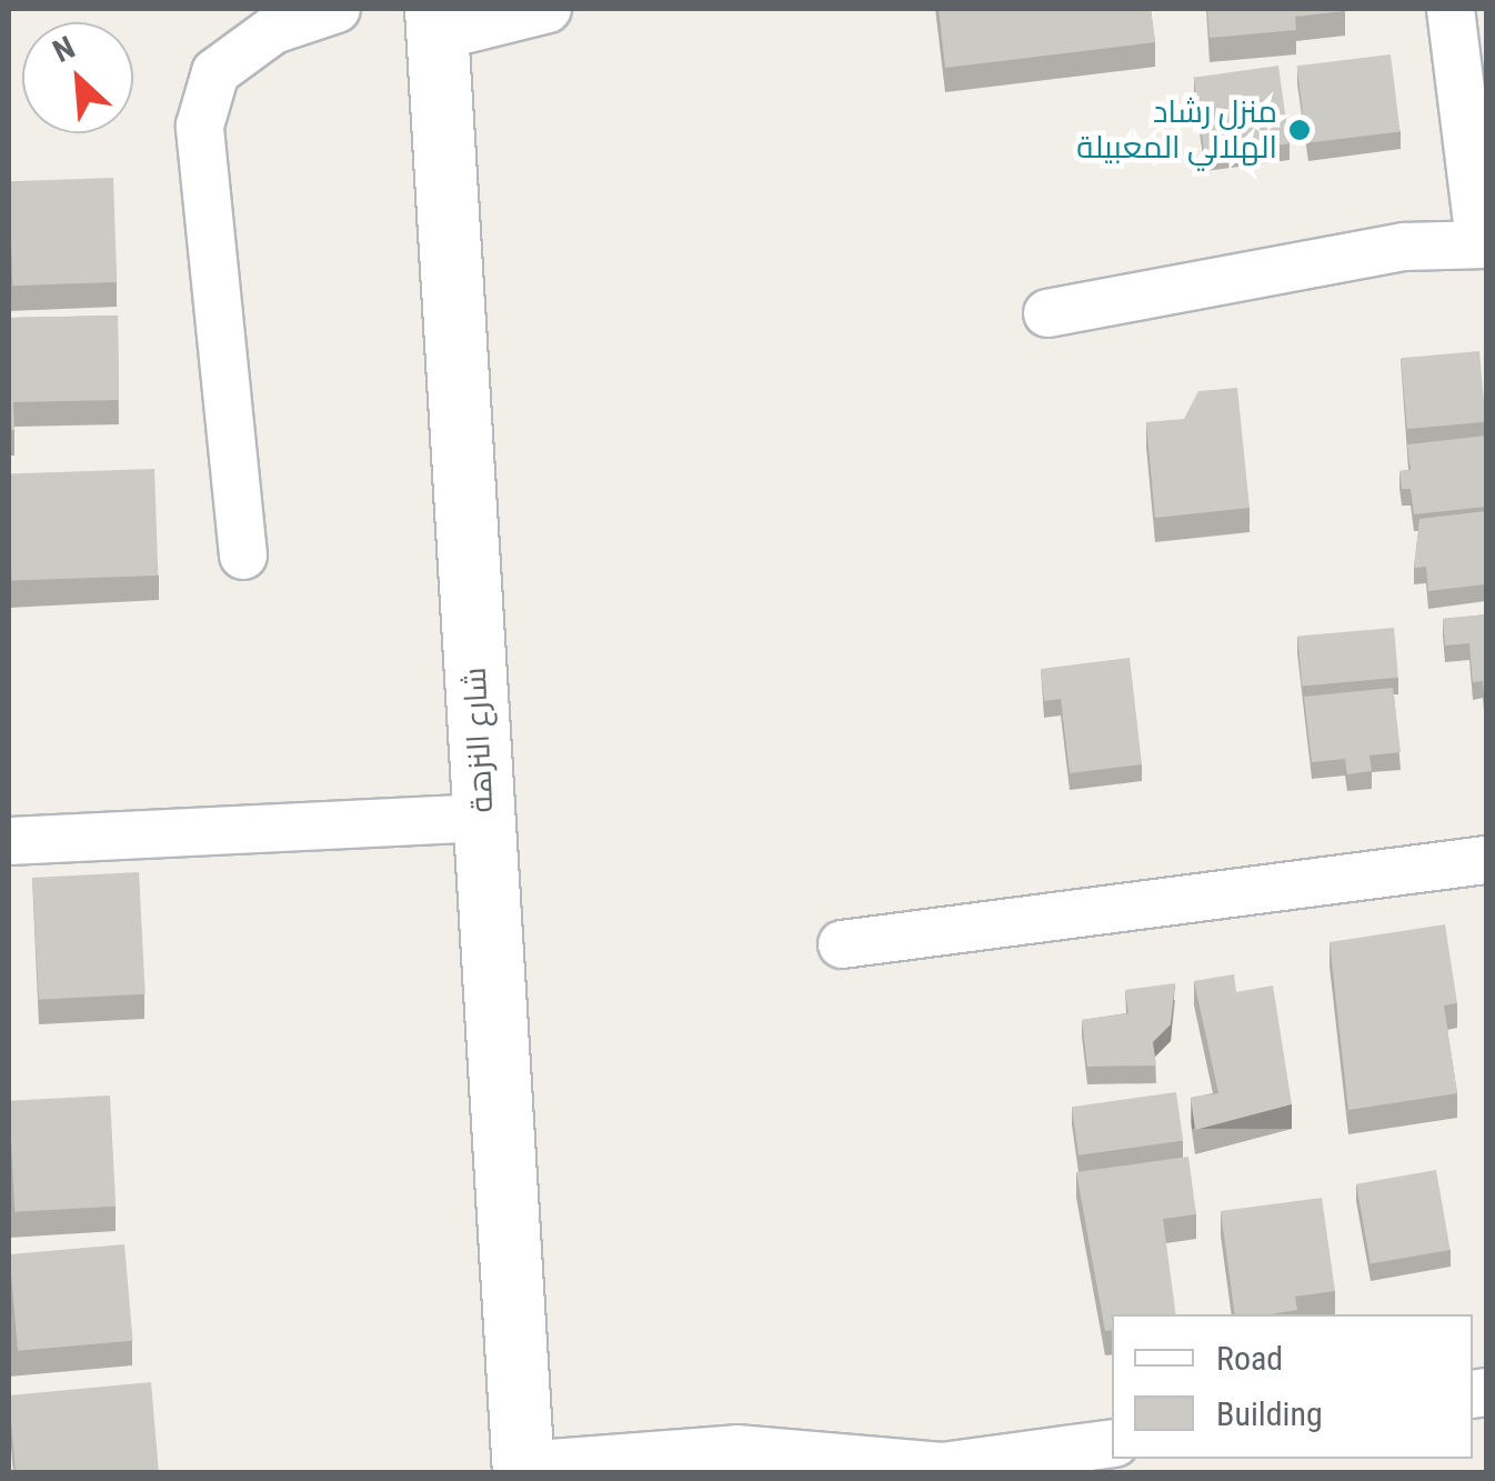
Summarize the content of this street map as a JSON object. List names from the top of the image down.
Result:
{
  "streets": {
    "main road": ["شارع النزهة"]
  },
  "places": ["منزل رشاد الهلالي المعبيلة"],
  "legend": ["Road", "Building"],
  "north": "top left"
}
